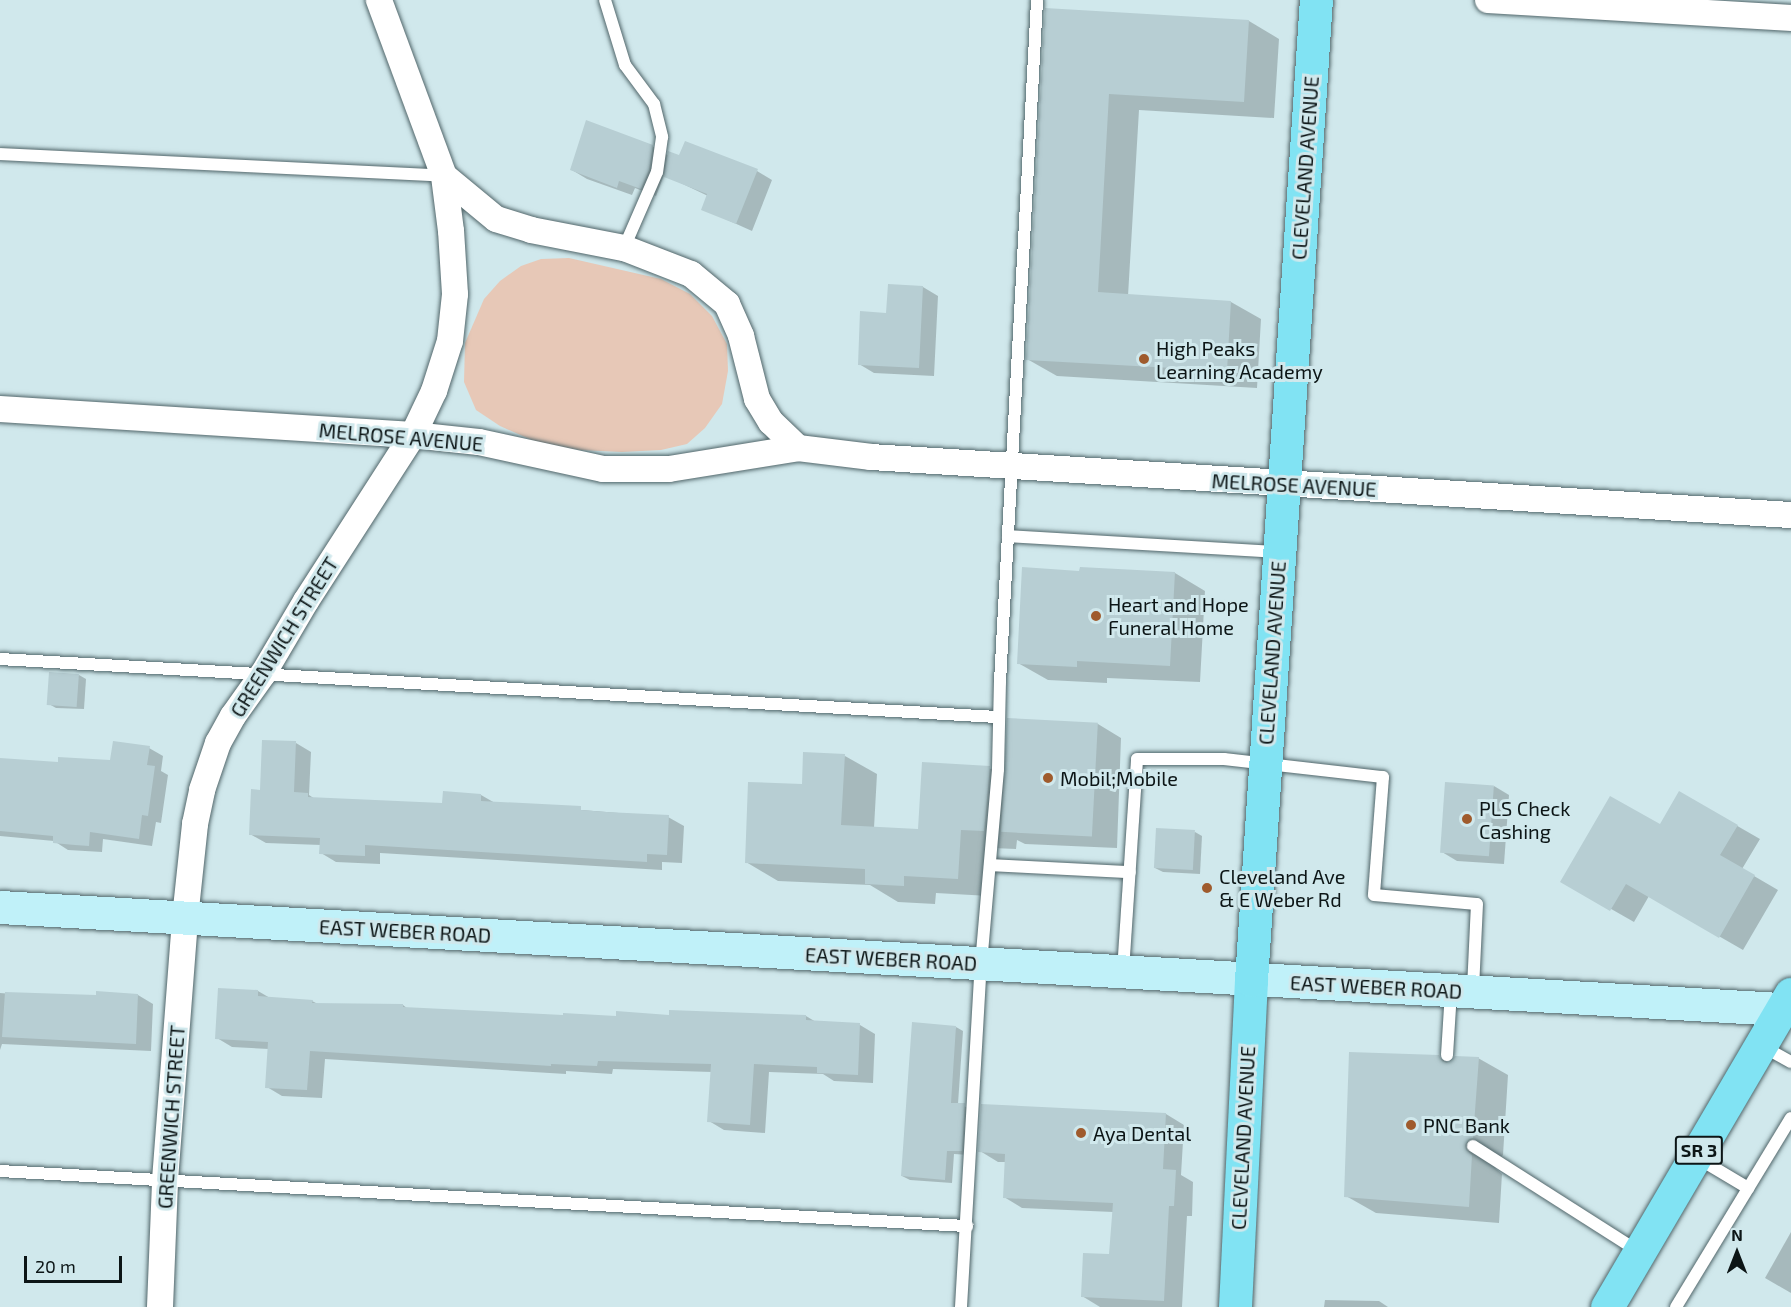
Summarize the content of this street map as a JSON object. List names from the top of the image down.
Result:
{
  "streets": {
    "main road": ["CLEVELAND AVENUE", "SR 3"],
    "street": ["MELROSE AVENUE", "GREENWICH STREET", "EAST WEBER ROAD"]
  },
  "crossings": [
    ["CLEVELAND AVENUE", "MELROSE AVENUE"],
    ["CLEVELAND AVENUE", "EAST WEBER ROAD"],
    ["MELROSE AVENUE", "GREENWICH STREET"],
    ["GREENWICH STREET", "EAST WEBER ROAD"],
    ["EAST WEBER ROAD", "SR 3"]
  ],
  "places": [
    "High Peaks Learning Academy",
    "Heart and Hope Funeral Home",
    "Mobil;Mobile",
    "PLS Check Cashing",
    "Cleveland Ave & E Weber Rd",
    "PNC Bank",
    "Aya Dental"
  ],
  "scale_bar": "20 m",
  "north": "top"
}
